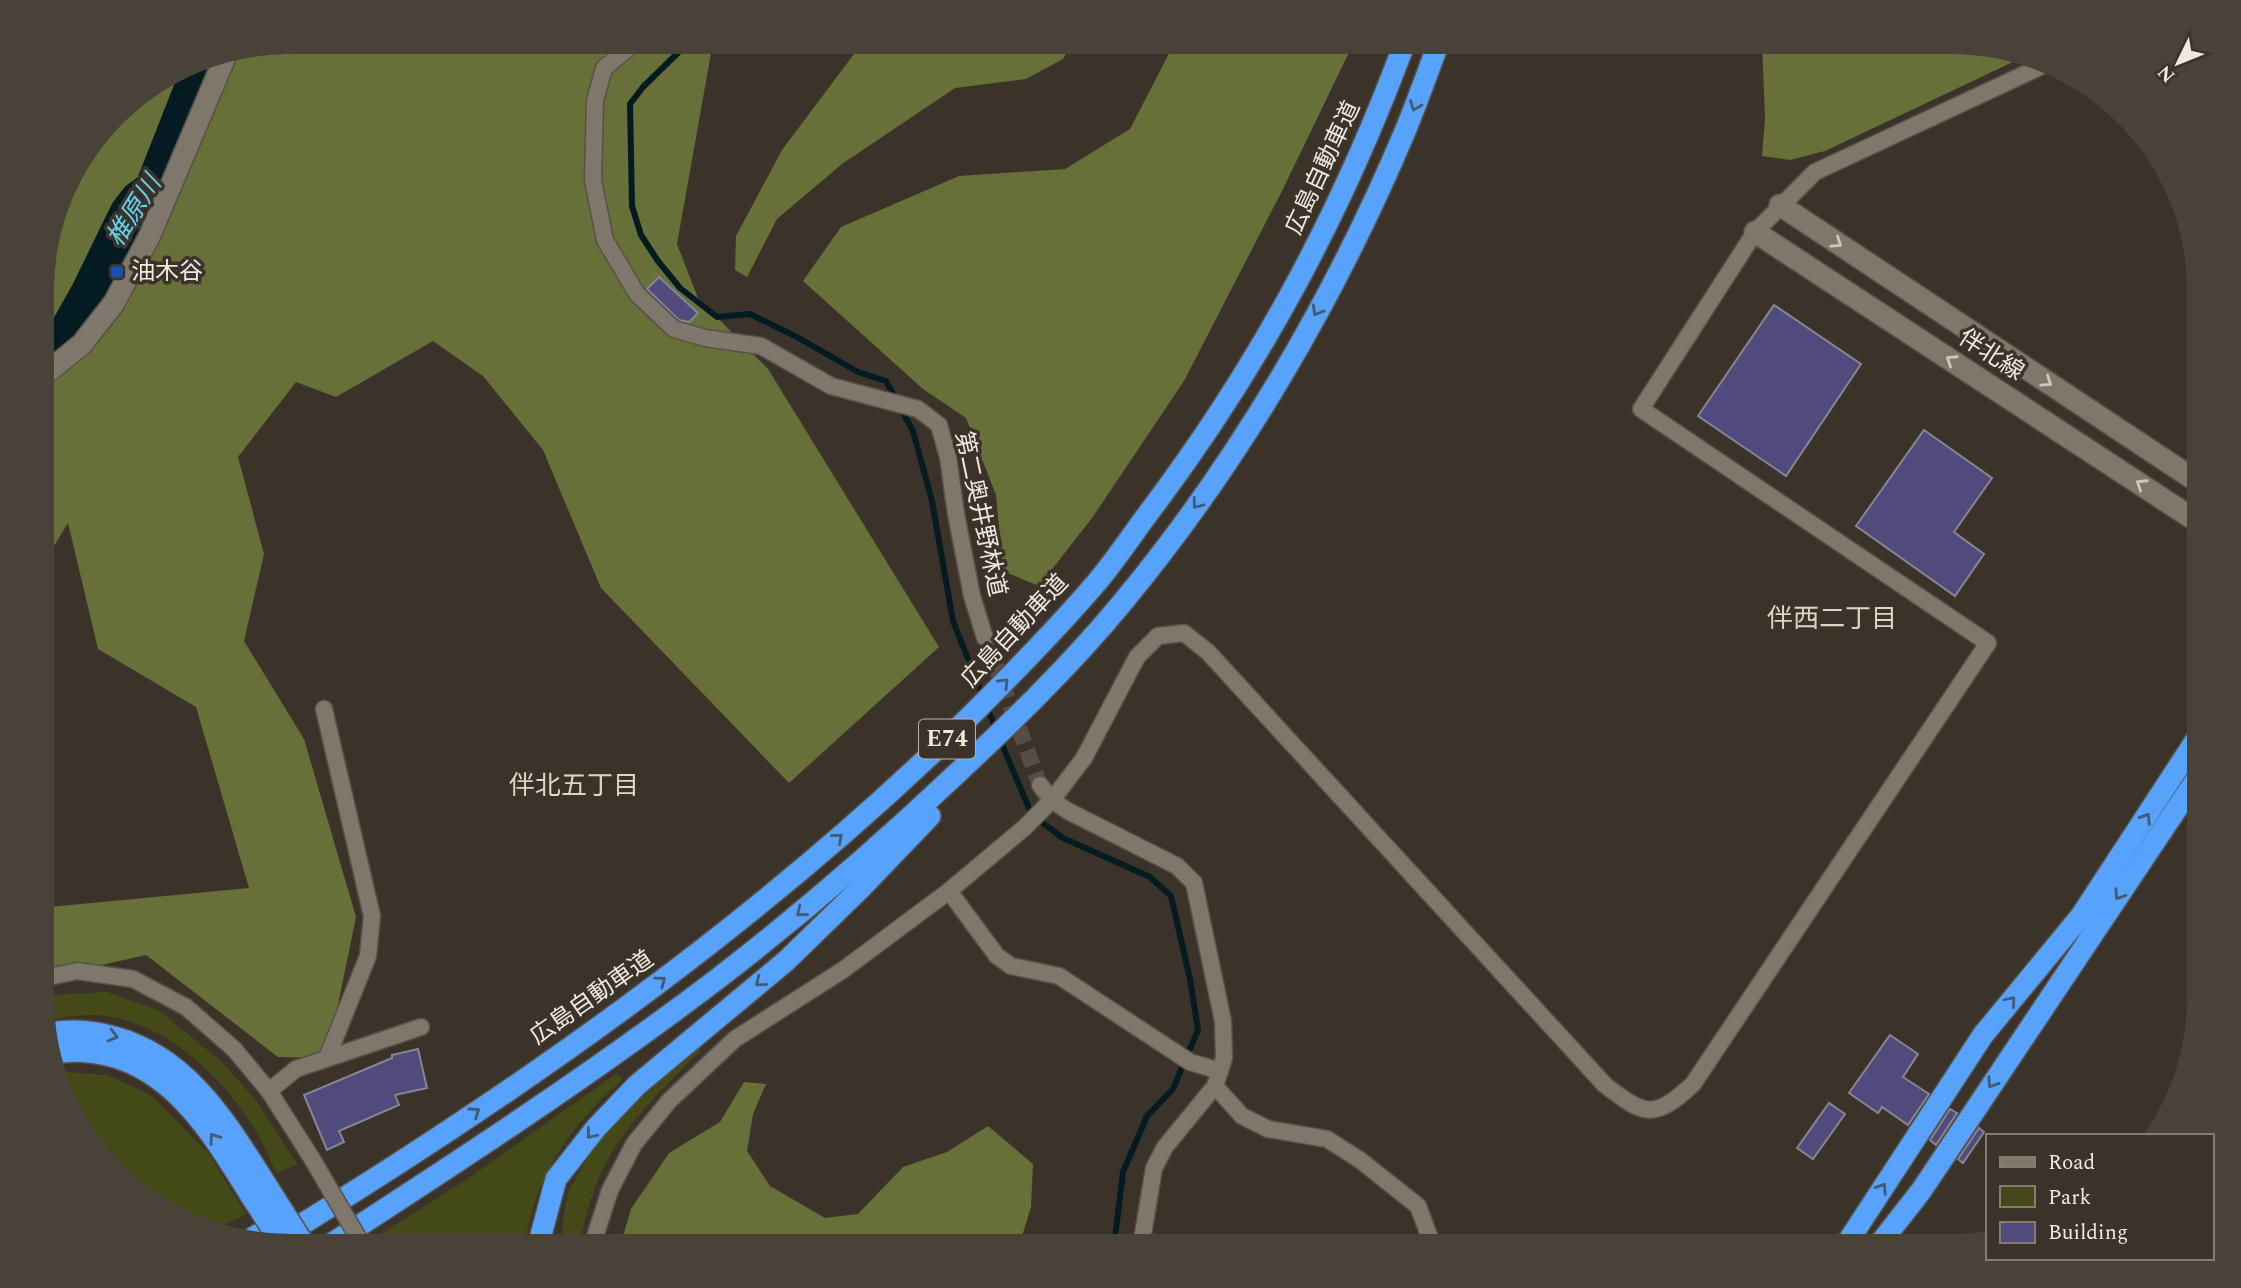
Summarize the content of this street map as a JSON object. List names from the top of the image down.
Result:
{
  "streets": {
    "highway": ["広島自動車道", "E74"],
    "street": ["伴北線", "第二奥井野林道"]
  },
  "districts": ["伴西二丁目", "伴北五丁目"],
  "water": ["椎原川"],
  "places": {
    "transit": ["油木谷"]
  },
  "legend": ["Road", "Park", "Building"],
  "north": "bottom left"
}
